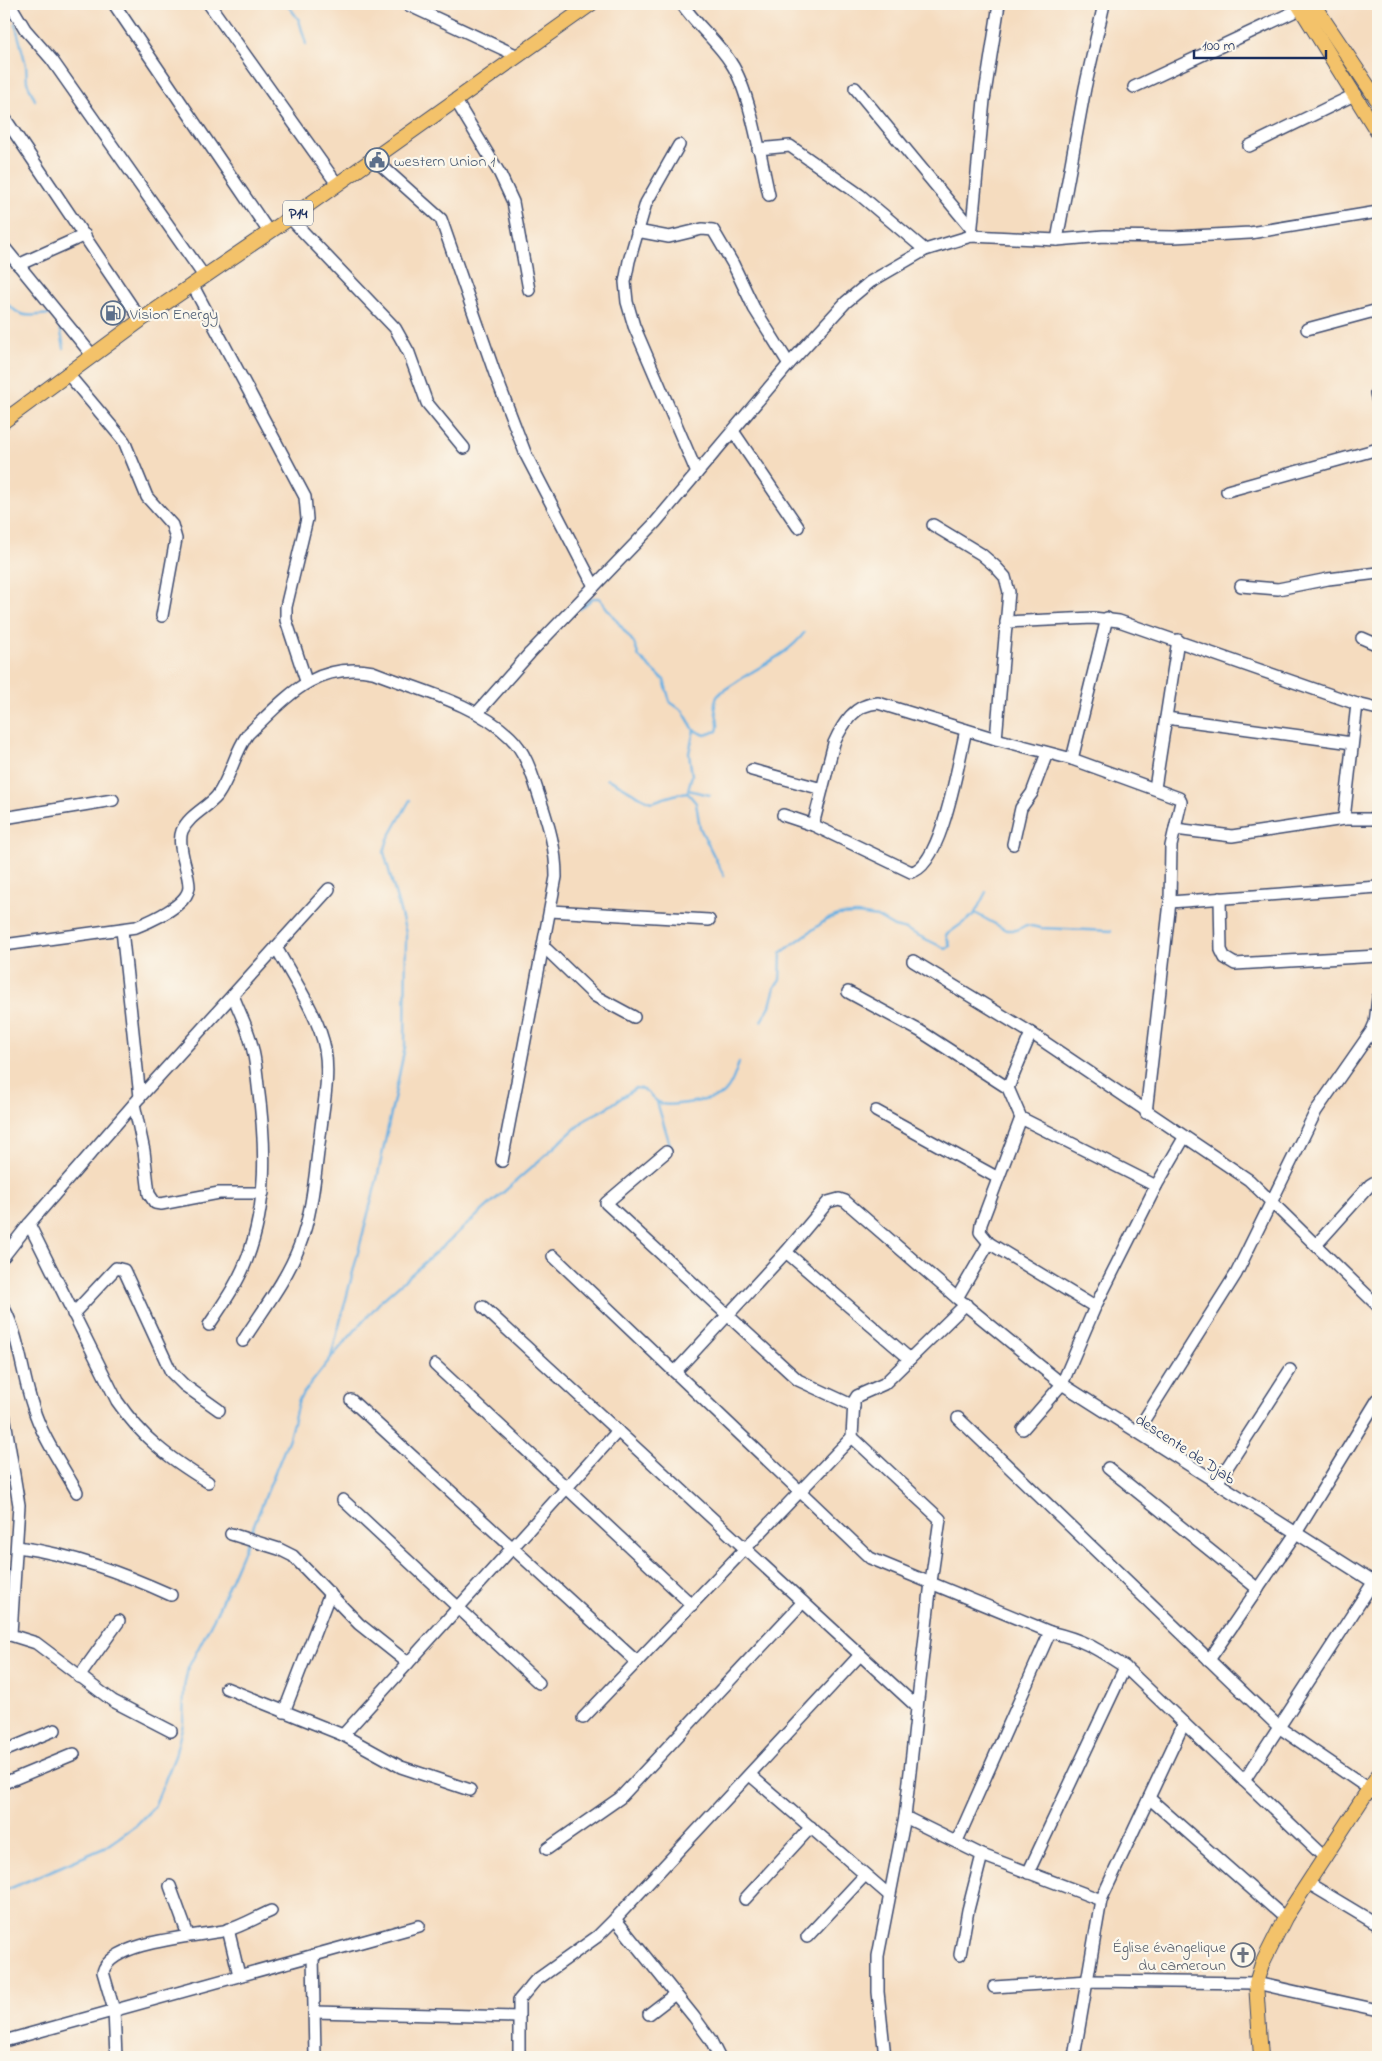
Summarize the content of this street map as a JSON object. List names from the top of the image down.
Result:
{
  "streets": {
    "main road": ["P14"],
    "street": ["descente de Djab"]
  },
  "places": {
    "public building": ["western Union 1"],
    "fuel station": ["Vision Energy"],
    "church": ["Église évangelique du cameroun"]
  },
  "scale_bar": "100 m"
}
